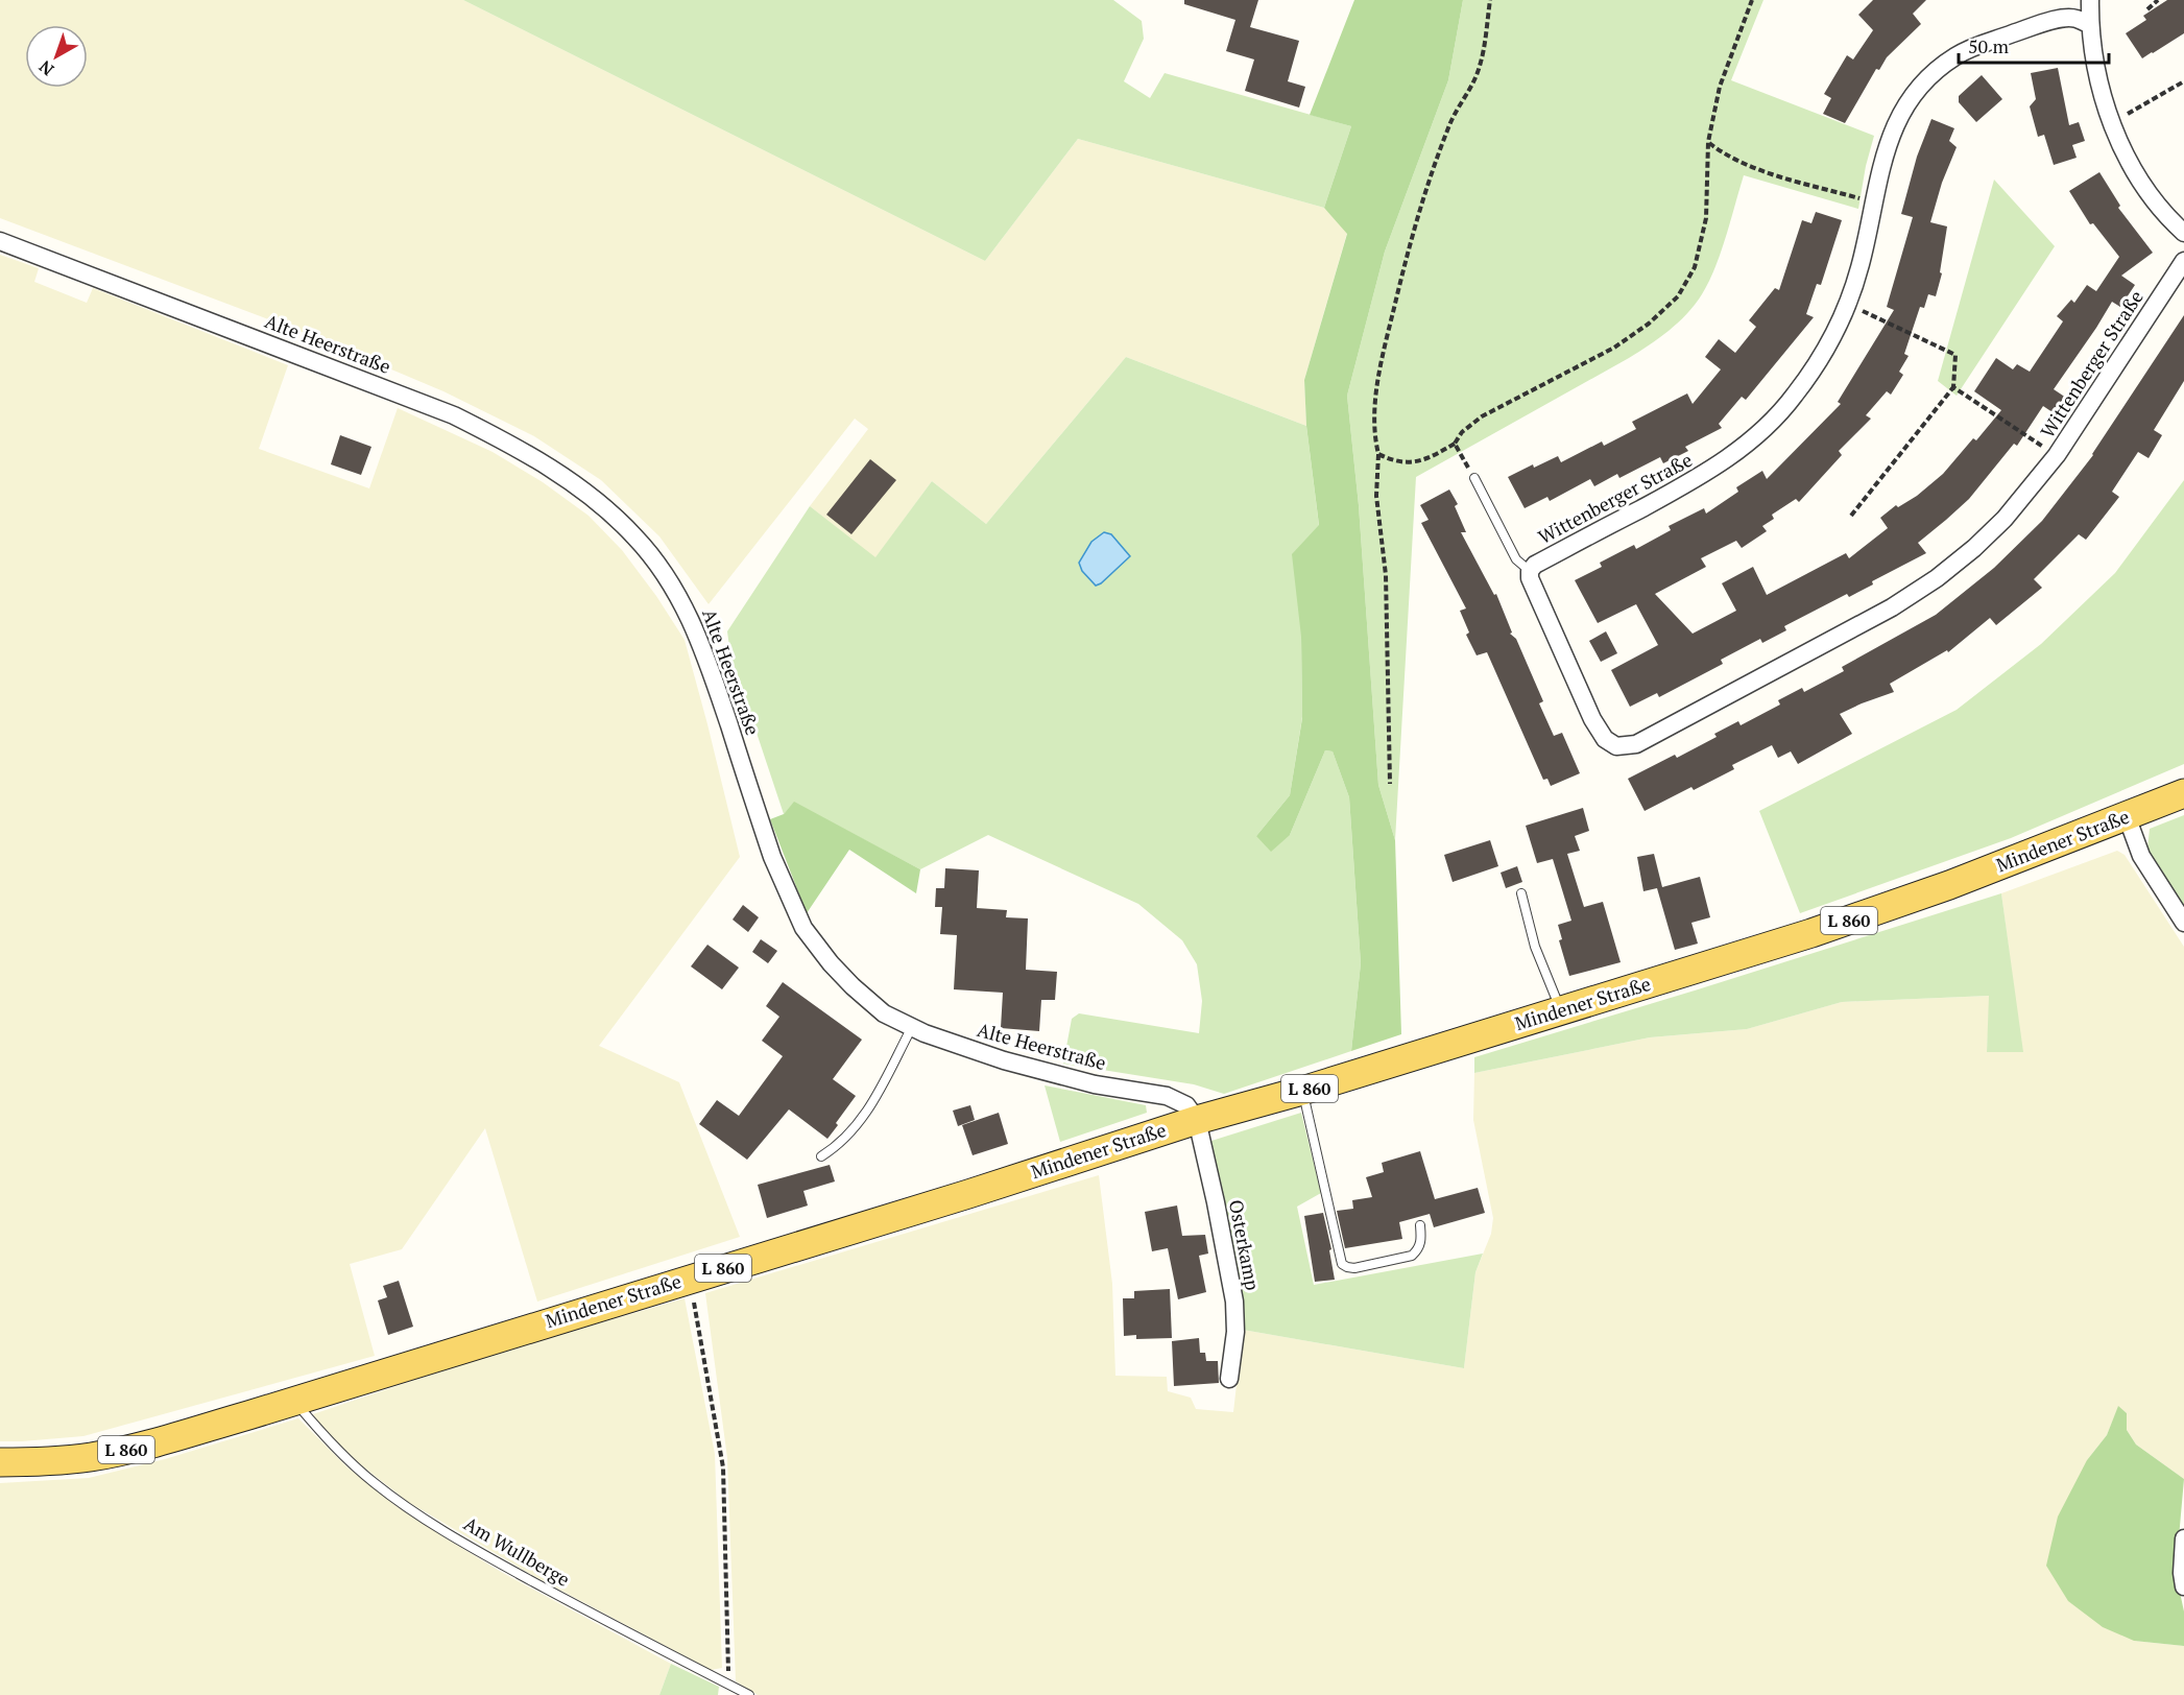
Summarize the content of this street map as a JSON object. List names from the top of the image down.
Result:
{
  "streets": {
    "main road": ["Mindener Straße", "L 860"],
    "street": ["Alte Heerstraße", "Wittenberger Straße", "Osterkamp"],
    "lane": ["Am Wullberge"]
  },
  "crossings": [
    ["Alte Heerstraße", "Mindener Straße"],
    ["Alte Heerstraße", "Osterkamp"],
    ["Mindener Straße", "Osterkamp"],
    ["Mindener Straße", "Am Wullberge"]
  ],
  "scale_bar": "50 m",
  "north": "bottom left"
}
